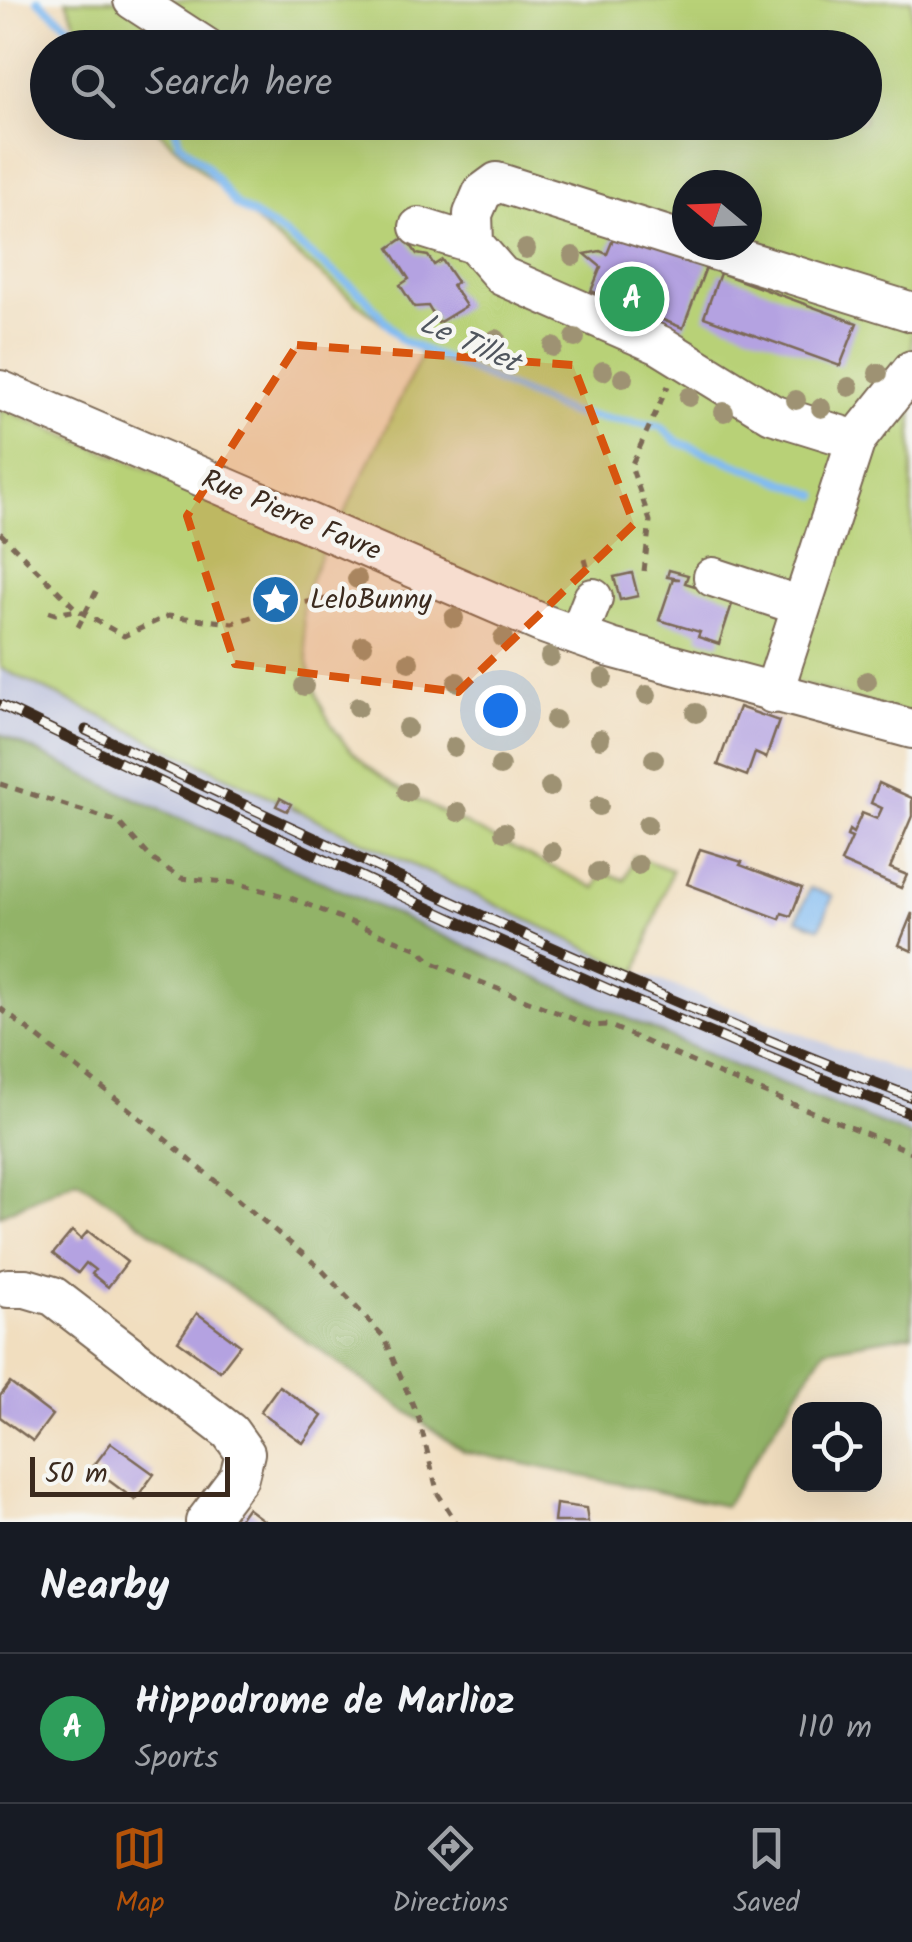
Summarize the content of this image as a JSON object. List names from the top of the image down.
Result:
{
  "streets": {
    "street": ["Rue Pierre Favre"]
  },
  "water": ["Le Tillet"],
  "places": {
    "place": ["LeloBunny"]
  },
  "scale_bar": "50 m",
  "north": "left",
  "page": {
    "search": "Search here",
    "pins": "A",
    "scale": "50 m",
    "heading": "Nearby",
    "list": [
      {
        "mark": "A",
        "name": "Hippodrome de Marlioz",
        "note": "Sports",
        "value": "110 m"
      }
    ],
    "nav": ["Map", "Directions", "Saved"]
  }
}
